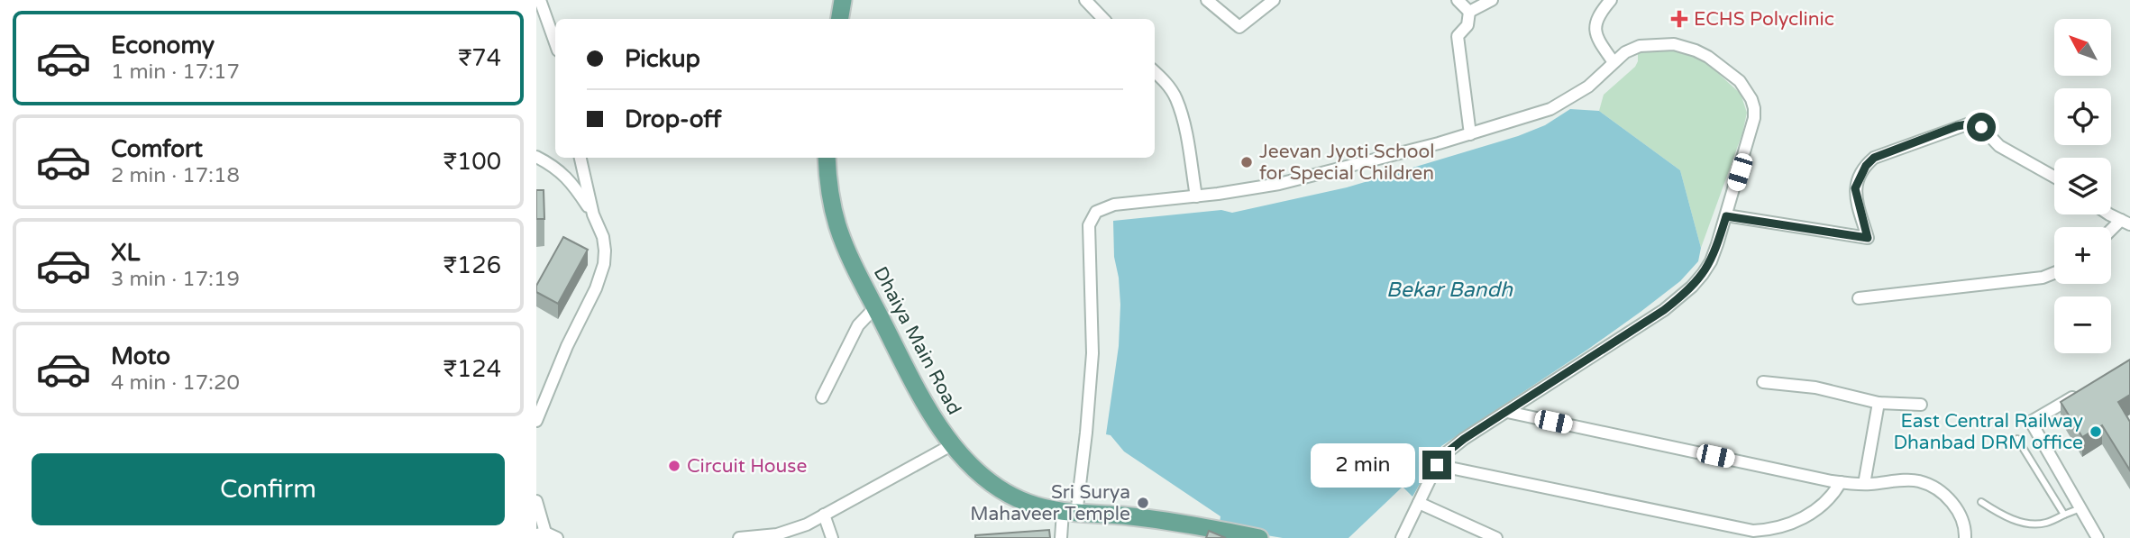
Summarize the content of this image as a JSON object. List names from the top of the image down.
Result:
{
  "streets": {
    "main road": ["Dhaiya Main Road"]
  },
  "water": ["Bekar Bandh"],
  "places": {
    "health": ["ECHS Polyclinic"],
    "other": [
      "Jeevan Jyoti School for Special Children",
      "East Central Railway Dhanbad DRM office",
      "Circuit House",
      "Sri Surya Mahaveer Temple"
    ]
  },
  "north": "top left",
  "page": {
    "list": [
      {
        "name": "Economy",
        "note": "1 min · 17:17",
        "value": "₹74"
      },
      {
        "name": "Comfort",
        "note": "2 min · 17:18",
        "value": "₹100"
      },
      {
        "name": "XL",
        "note": "3 min · 17:19",
        "value": "₹126"
      },
      {
        "name": "Moto",
        "note": "4 min · 17:20",
        "value": "₹124"
      }
    ],
    "map_buttons": ["+", "−"],
    "banner": ["Pickup", "Drop-off"],
    "buttons": "Confirm",
    "bubble": "2 min"
  }
}
